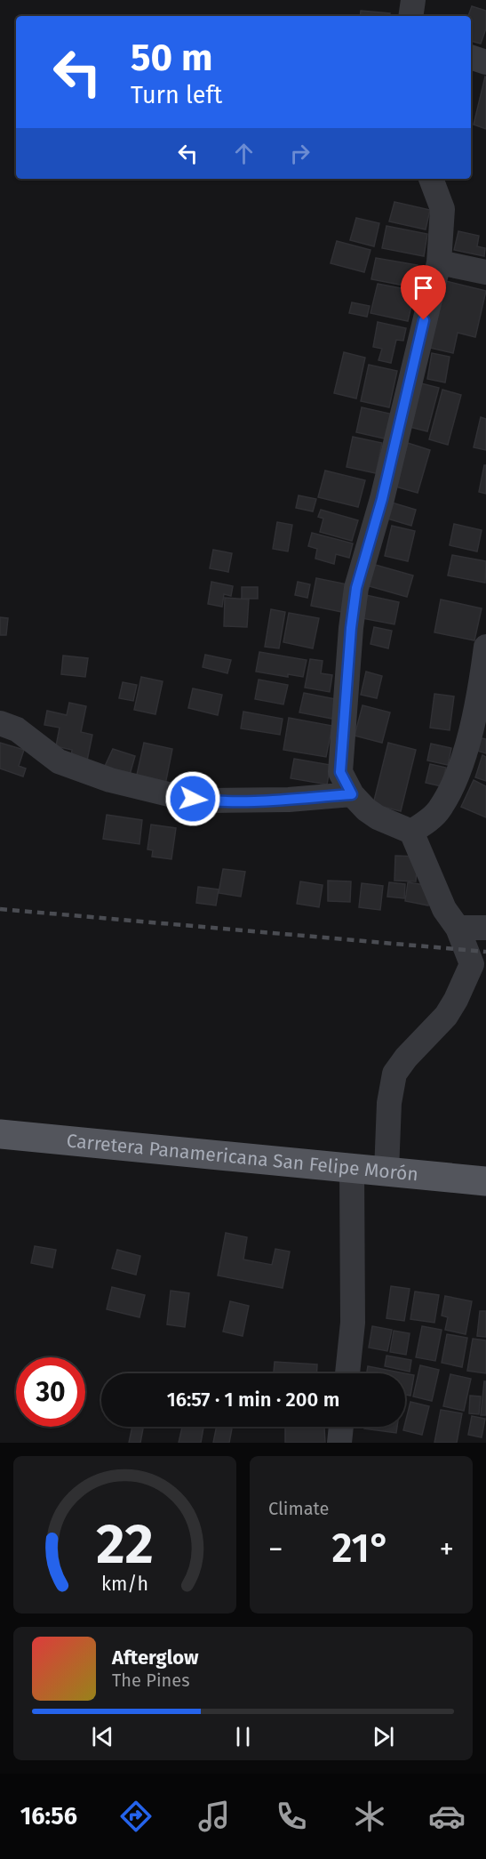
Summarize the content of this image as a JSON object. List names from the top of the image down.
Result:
{
  "streets": {
    "main road": ["Carretera Panamericana San Felipe Morón"]
  },
  "page": {
    "turn": ["50 m", "Turn left"],
    "limit": "30",
    "trip": "16:57 · 1 min · 200 m",
    "tile": "Climate",
    "heat": ["−", "21°", "+"],
    "song": ["Afterglow", "The Pines"],
    "tabs": "16:56",
    "gauge": ["22", "km/h"]
  }
}
